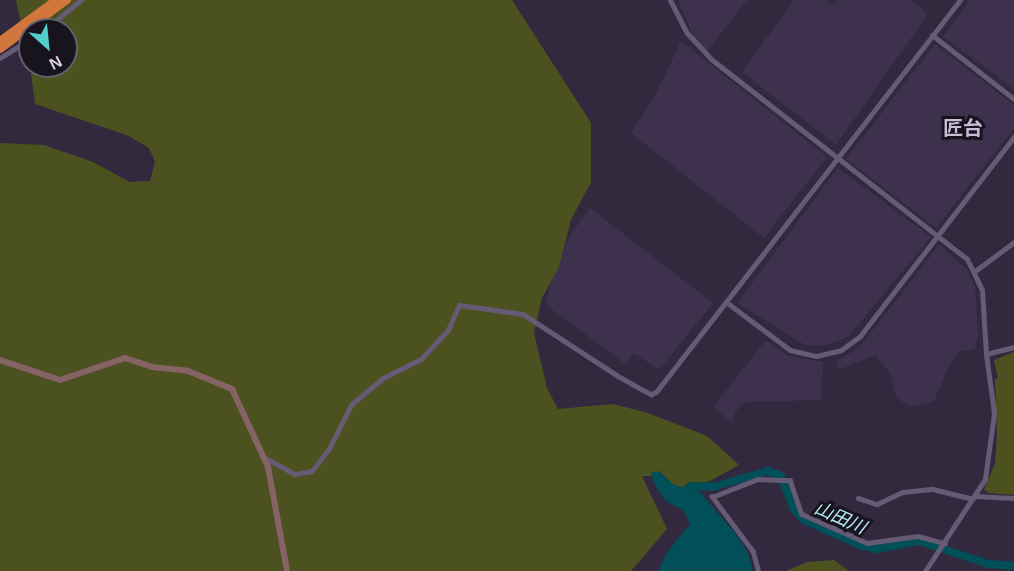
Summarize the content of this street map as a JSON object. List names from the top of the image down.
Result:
{
  "districts": ["匠台"],
  "water": ["山田川"],
  "north": "bottom right"
}
